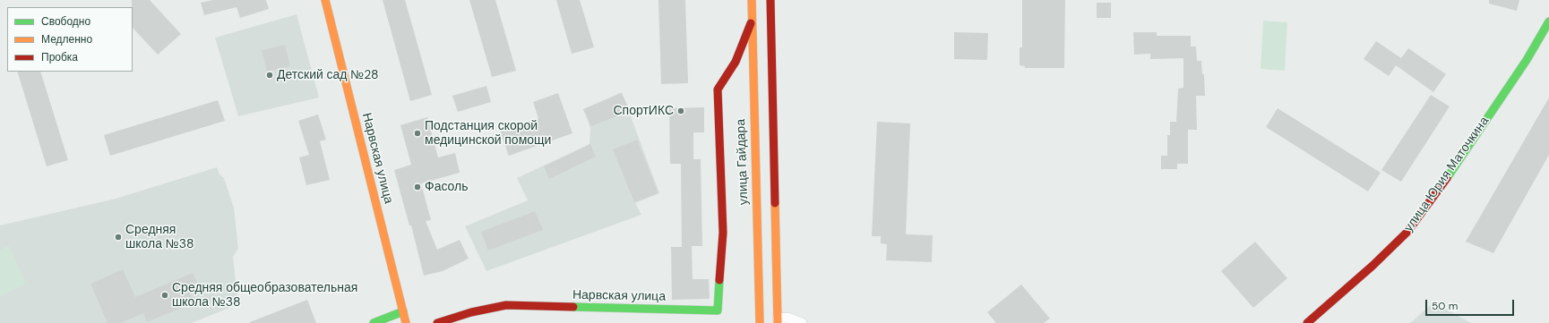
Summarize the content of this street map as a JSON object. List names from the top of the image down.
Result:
{
  "streets": {
    "street": ["Нарвская улица", "улица Гайдара", "улица Юрия Маточкина"]
  },
  "crossings": [
    ["Нарвская улица", "улица Гайдара"]
  ],
  "places": [
    "Детский сад №28",
    "СпортИКС",
    "Подстанция скорой медицинской помощи",
    "Фасоль",
    "Средняя школа №38",
    "Средняя общеобразовательная школа №38"
  ],
  "legend": ["Свободно", "Медленно", "Пробка"],
  "scale_bar": "50 m"
}
